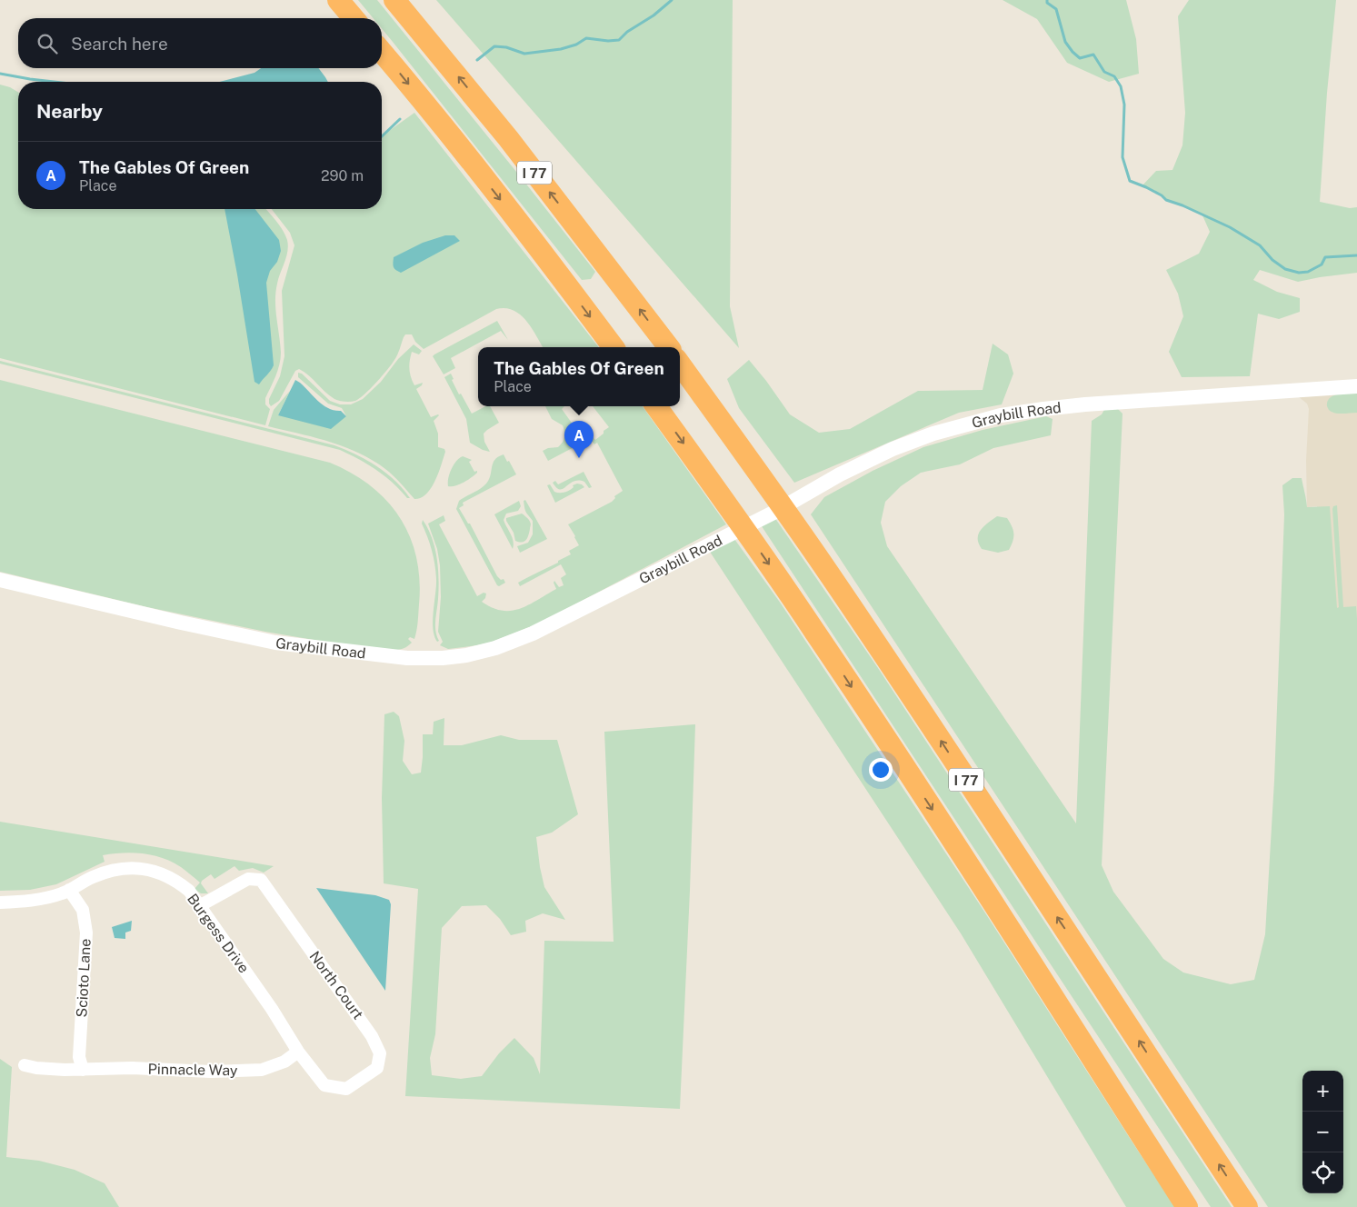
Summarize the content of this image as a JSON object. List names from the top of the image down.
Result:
{
  "streets": {
    "highway": ["I 77"],
    "street": [
      "Graybill Road",
      "Burgess Drive",
      "Scioto Lane",
      "North Court",
      "Pinnacle Way"
    ]
  },
  "crossings": [
    ["Burgess Drive", "Scioto Lane"],
    ["Burgess Drive", "North Court"],
    ["Burgess Drive", "Pinnacle Way"],
    ["Scioto Lane", "Pinnacle Way"],
    ["North Court", "Pinnacle Way"]
  ],
  "page": {
    "search": "Search here",
    "heading": "Nearby",
    "list": [
      {
        "mark": "A",
        "name": "The Gables Of Green",
        "note": "Place",
        "value": "290 m"
      }
    ],
    "popup": ["The Gables Of Green", "Place"],
    "pins": "A",
    "map_buttons": ["+", "−"]
  }
}
